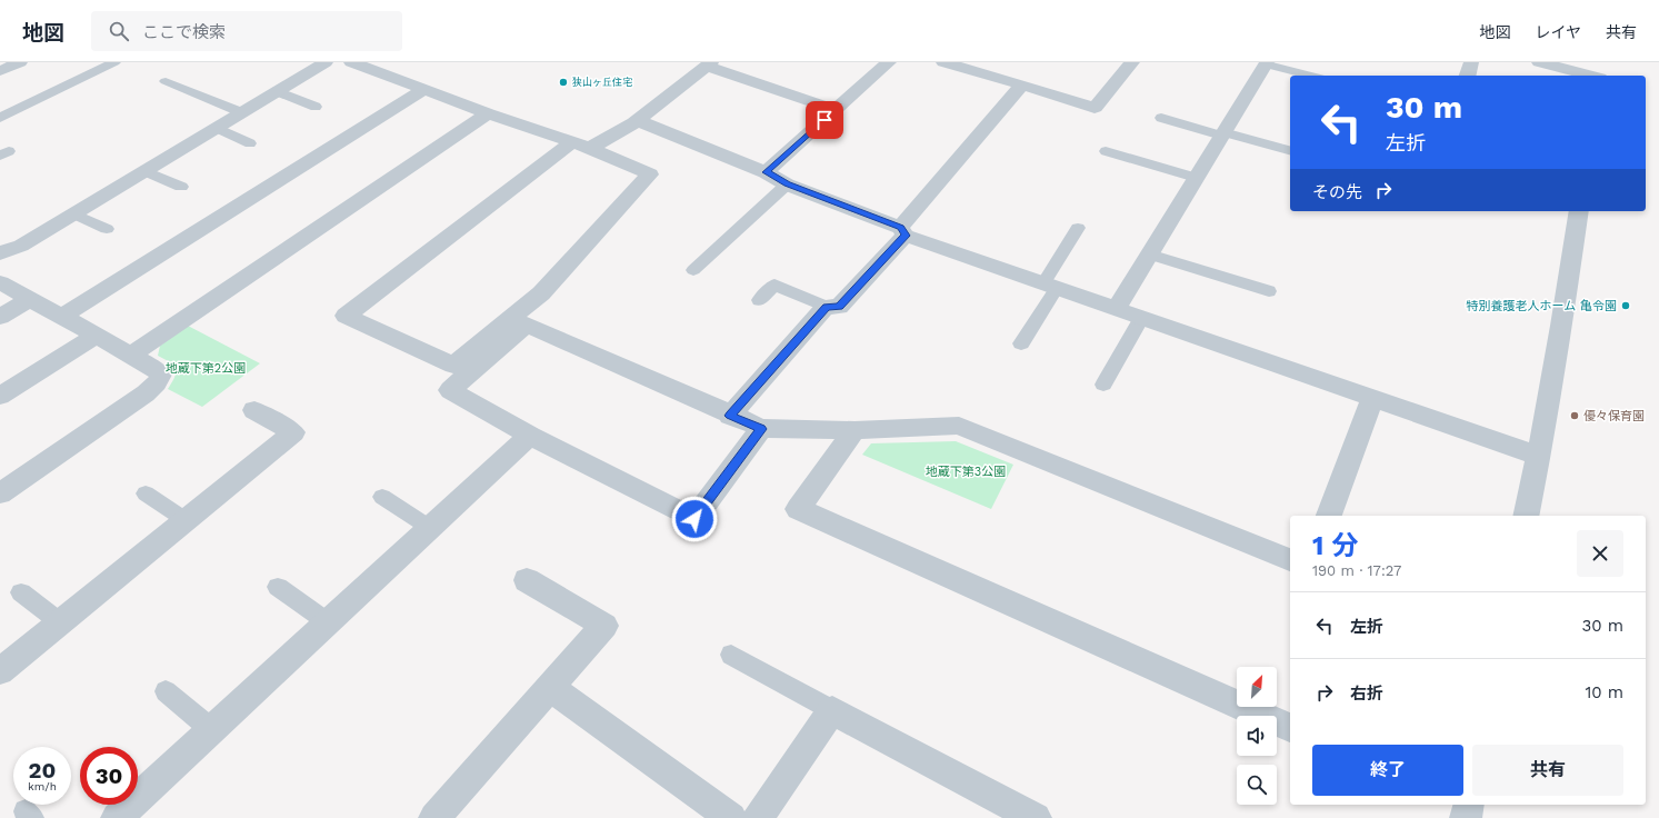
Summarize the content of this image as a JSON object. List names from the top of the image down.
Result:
{
  "parks": ["地蔵下第2公園", "地蔵下第3公園"],
  "places": ["狭山ヶ丘住宅", "特別養護老人ホーム 亀令園", "優々保育園"],
  "north": "top right",
  "page": {
    "header": "地図",
    "search": "ここで検索",
    "nav": ["地図", "レイヤ", "共有"],
    "turn": ["30 m", "左折"],
    "then": "その先",
    "heading": ["1 分", "190 m · 17:27"],
    "list": [
      {
        "name": "左折",
        "value": "30 m"
      },
      {
        "name": "右折",
        "value": "10 m"
      }
    ],
    "buttons": ["終了", "共有"],
    "speed": "20 km/h",
    "limit": "30"
  }
}
